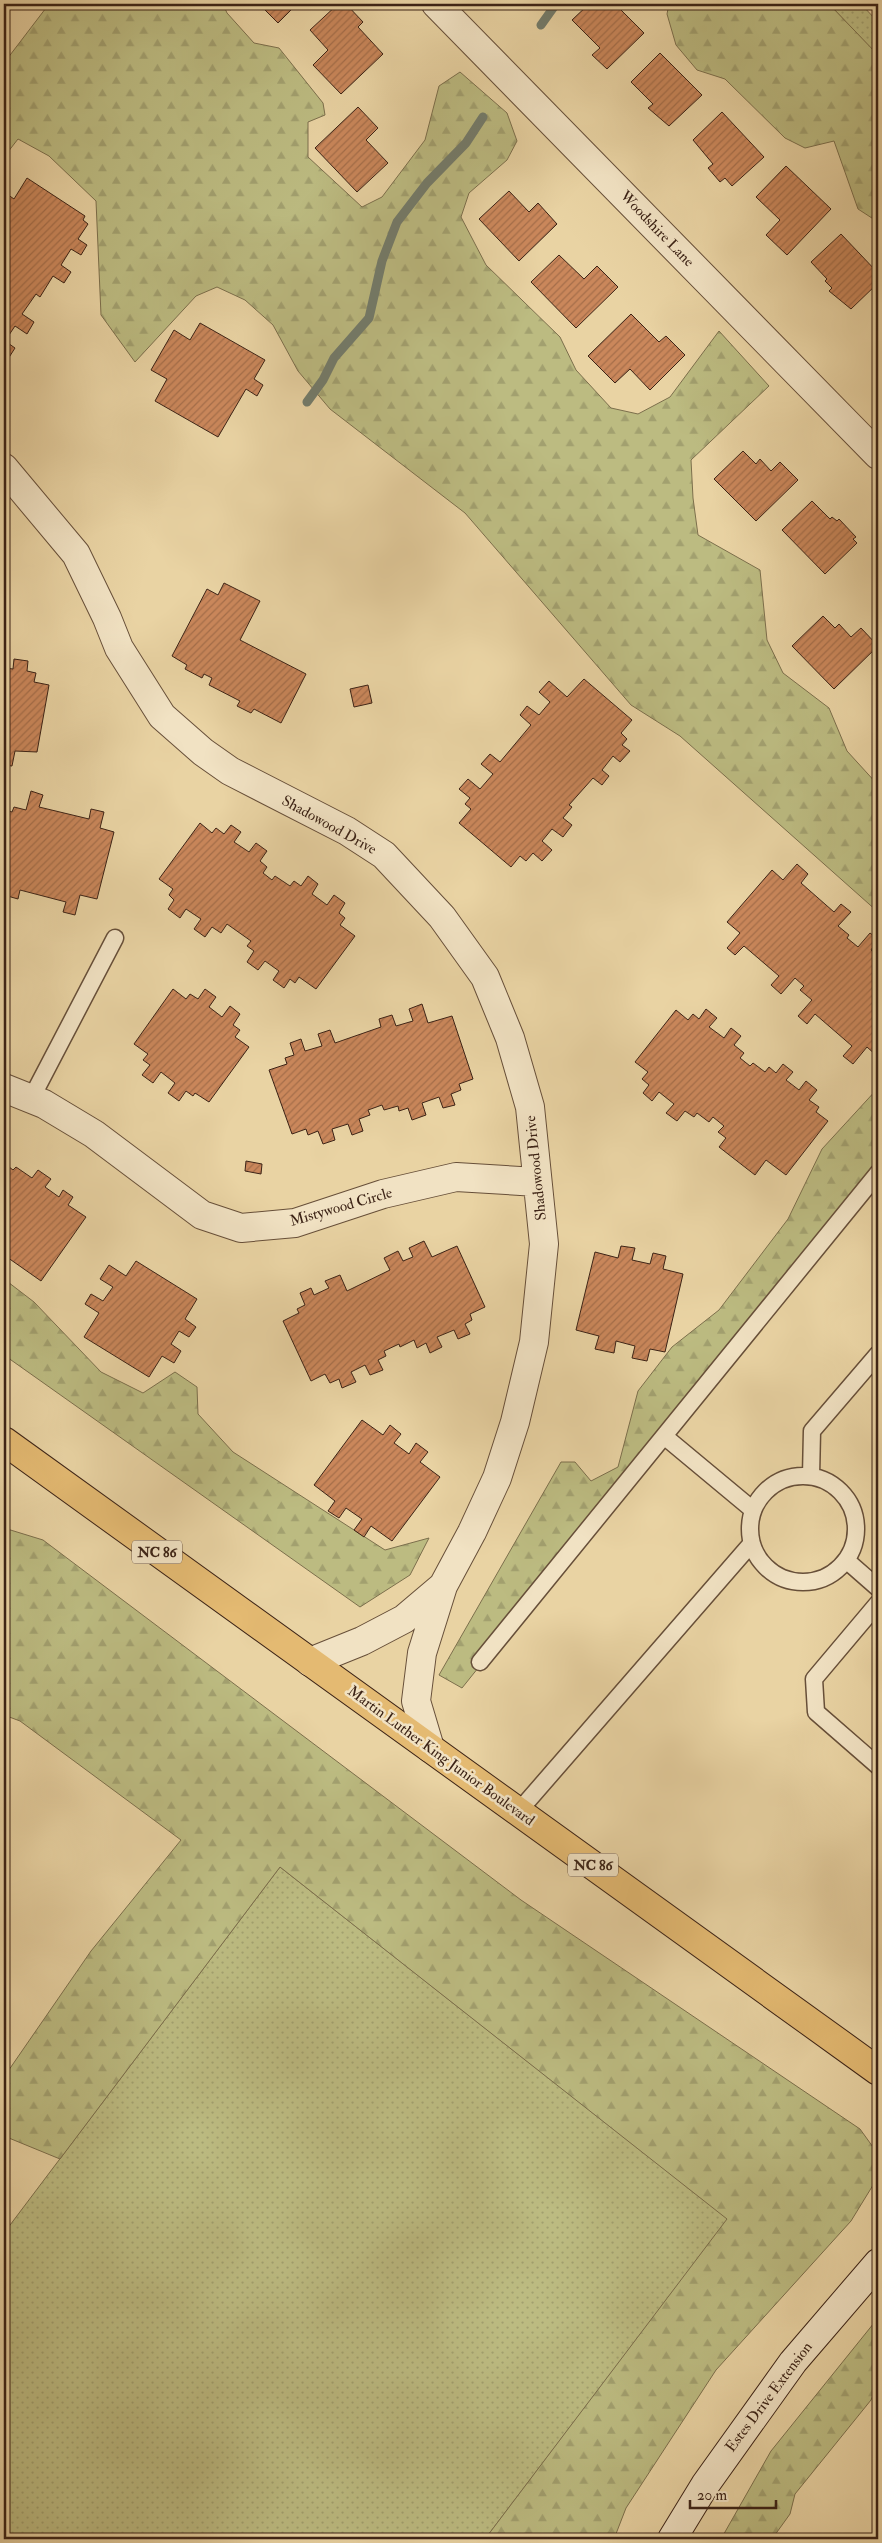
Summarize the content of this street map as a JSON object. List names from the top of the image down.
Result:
{
  "streets": {
    "main road": ["NC 86", "Martin Luther King Junior Boulevard"],
    "street": [
      "Woodshire Lane",
      "Shadowood Drive",
      "Mistywood Circle",
      "Estes Drive Extension"
    ]
  },
  "crossings": [
    ["Shadowood Drive", "Mistywood Circle"],
    ["Shadowood Drive", "Martin Luther King Junior Boulevard"]
  ],
  "scale_bar": "20 m"
}
